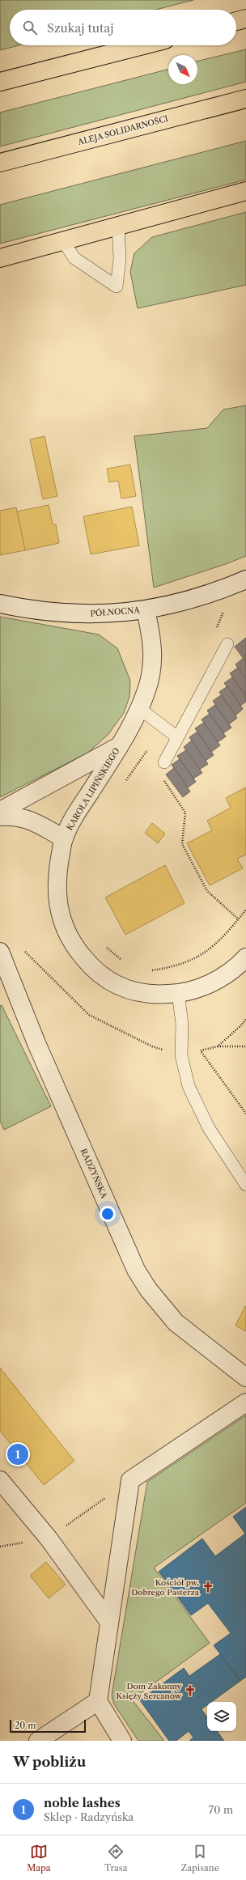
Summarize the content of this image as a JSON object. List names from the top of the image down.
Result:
{
  "streets": {
    "main road": ["ALEJA SOLIDARNOŚCI"],
    "street": ["PÓŁNOCNA", "KAROLA LIPIŃSKIEGO", "RADZYŃSKA"]
  },
  "crossings": [
    ["PÓŁNOCNA", "KAROLA LIPIŃSKIEGO"]
  ],
  "places": {
    "church": ["Kościół pw. Dobrego Pasterza", "Dom Zakonny Księży Sercanów"]
  },
  "scale_bar": "20 m",
  "north": "bottom right",
  "page": {
    "search": "Szukaj tutaj",
    "pins": "1",
    "scale": "20 m",
    "heading": "W pobliżu",
    "list": [
      {
        "mark": "1",
        "name": "noble lashes",
        "note": "Sklep · Radzyńska",
        "value": "70 m"
      }
    ],
    "nav": ["Mapa", "Trasa", "Zapisane"]
  }
}
